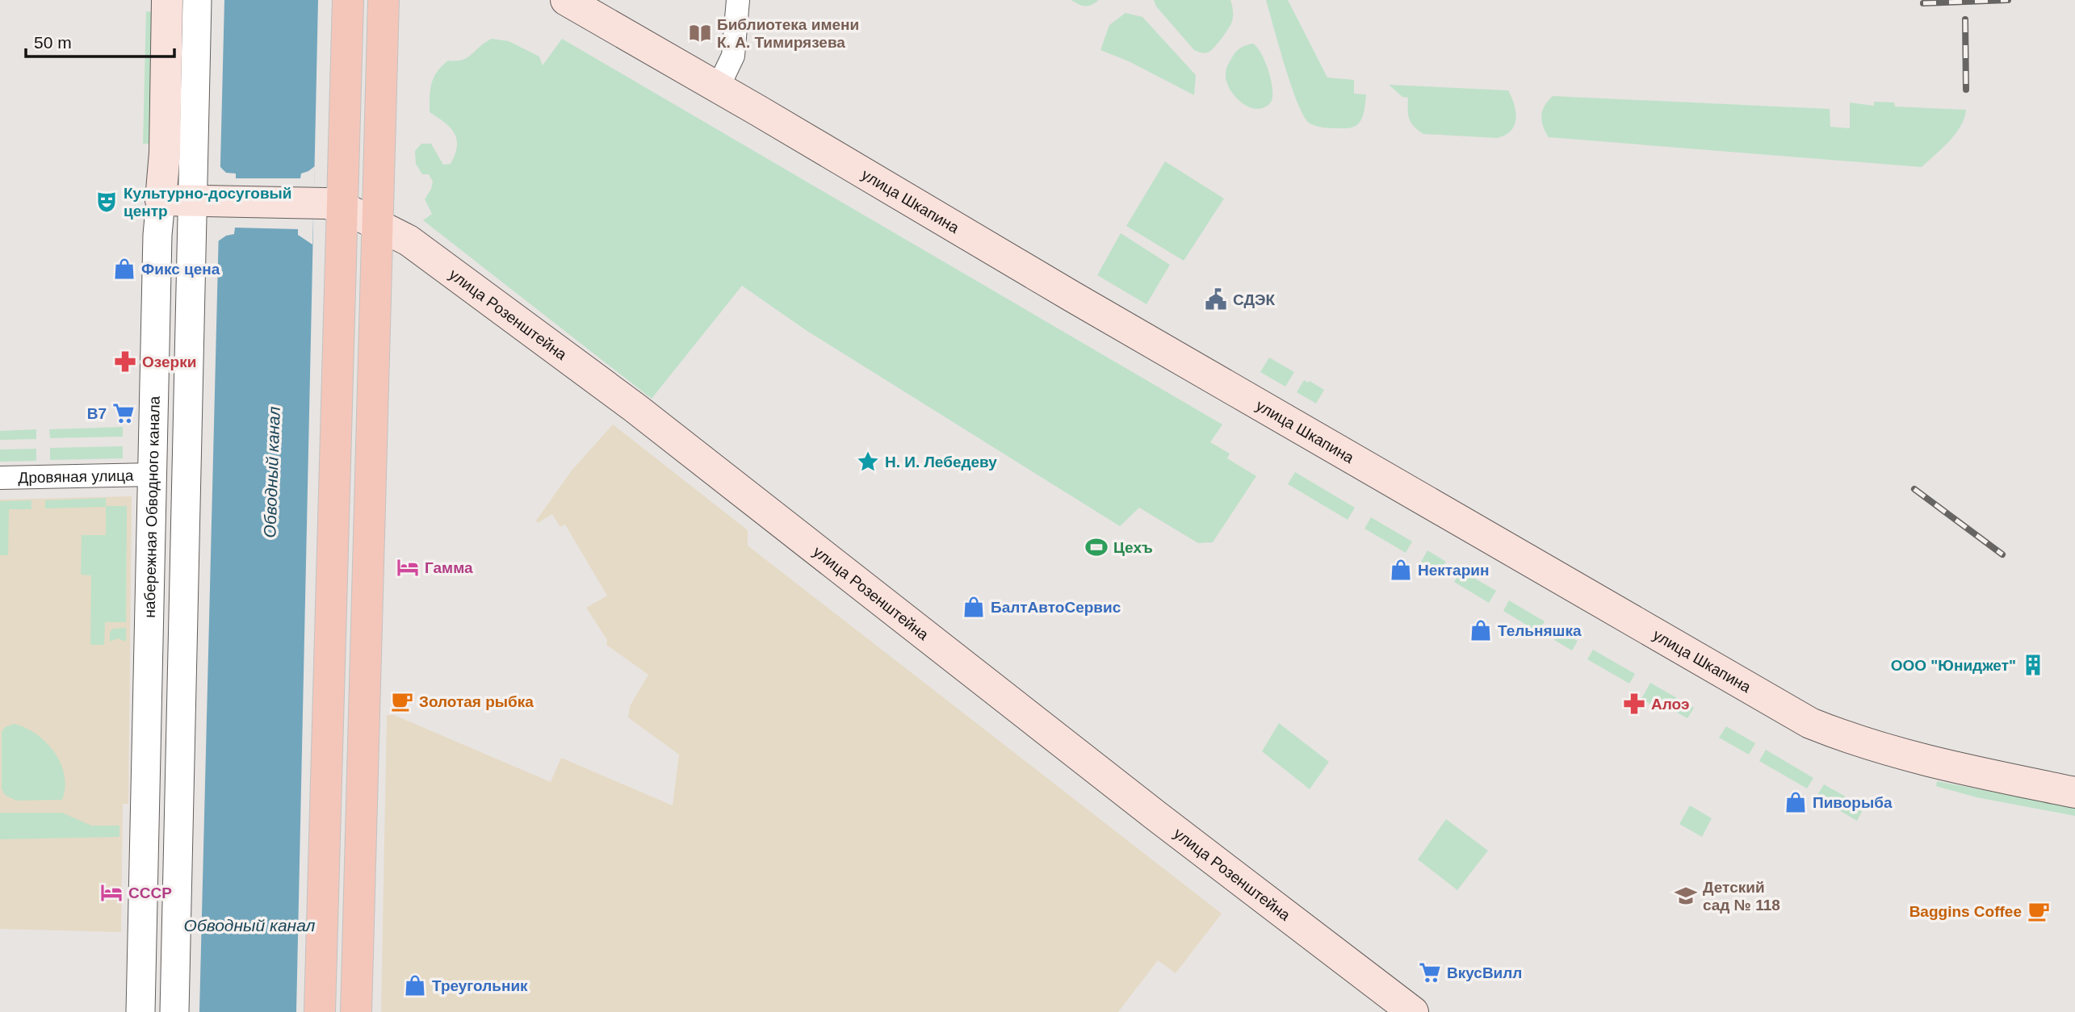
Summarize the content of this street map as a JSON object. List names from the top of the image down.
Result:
{
  "streets": {
    "main road": ["улица Шкапина", "улица Розенштейна", "набережная Обводного канала"],
    "street": ["Дровяная улица"]
  },
  "crossings": [
    ["Дровяная улица", "набережная Обводного канала"]
  ],
  "water": ["Обводный канал"],
  "places": {
    "library": ["Библиотека имени К. А. Тимирязева"],
    "theatre": ["Культурно-досуговый центр"],
    "shop": [
      "Фикс цена",
      "Нектарин",
      "БалтАвтоСервис",
      "Тельняшка",
      "Пиворыба",
      "Треугольник"
    ],
    "public building": ["СДЭК"],
    "pharmacy": ["Озерки", "Алоэ"],
    "supermarket": ["В7", "ВкусВилл"],
    "place": ["Н. И. Лебедеву"],
    "sports": ["Цехъ"],
    "hotel": ["Гамма", "СССР"],
    "building": ["ООО \"Юниджет\""],
    "cafe": ["Золотая рыбка", "Baggins Coffee"],
    "school or university": ["Детский сад № 118"]
  },
  "scale_bar": "50 m"
}
